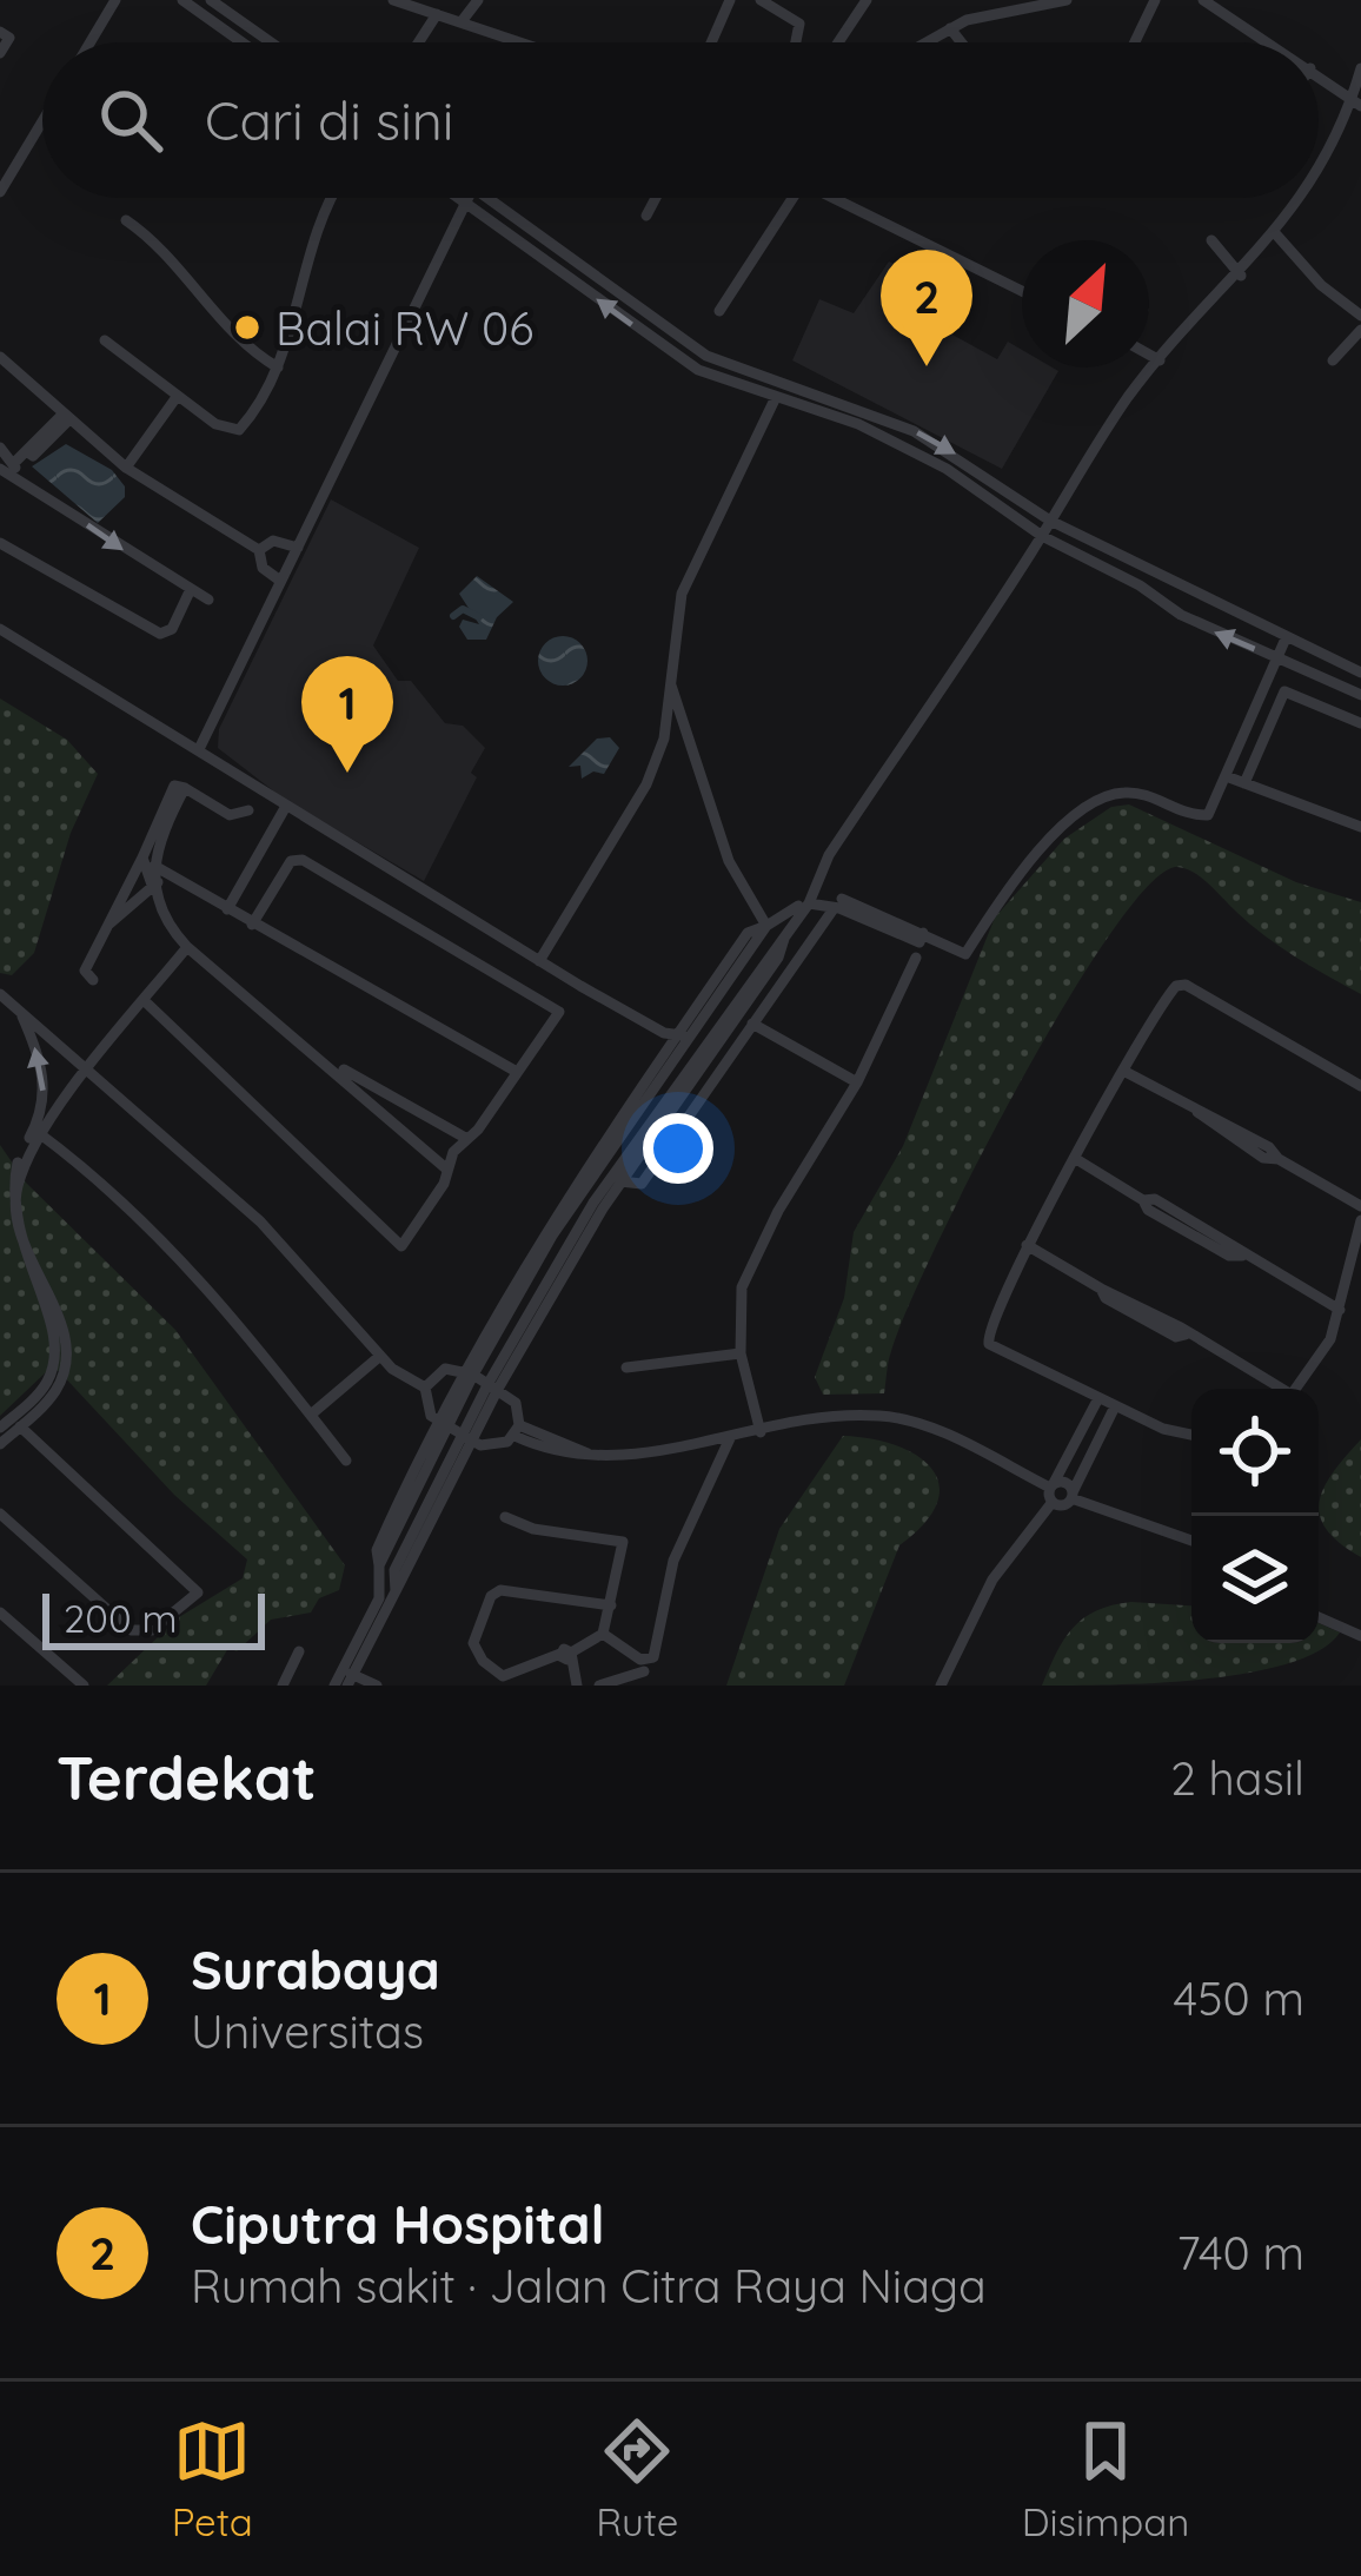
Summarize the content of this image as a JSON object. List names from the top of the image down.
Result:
{
  "places": ["Balai RW 06"],
  "scale_bar": "200 m",
  "north": "top right",
  "page": {
    "search": "Cari di sini",
    "pins": ["2", "1"],
    "scale": "200 m",
    "heading": ["Terdekat", "2 hasil"],
    "list": [
      {
        "mark": "1",
        "name": "Surabaya",
        "note": "Universitas",
        "value": "450 m"
      },
      {
        "mark": "2",
        "name": "Ciputra Hospital",
        "note": "Rumah sakit · Jalan Citra Raya Niaga",
        "value": "740 m"
      }
    ],
    "nav": ["Peta", "Rute", "Disimpan"]
  }
}
